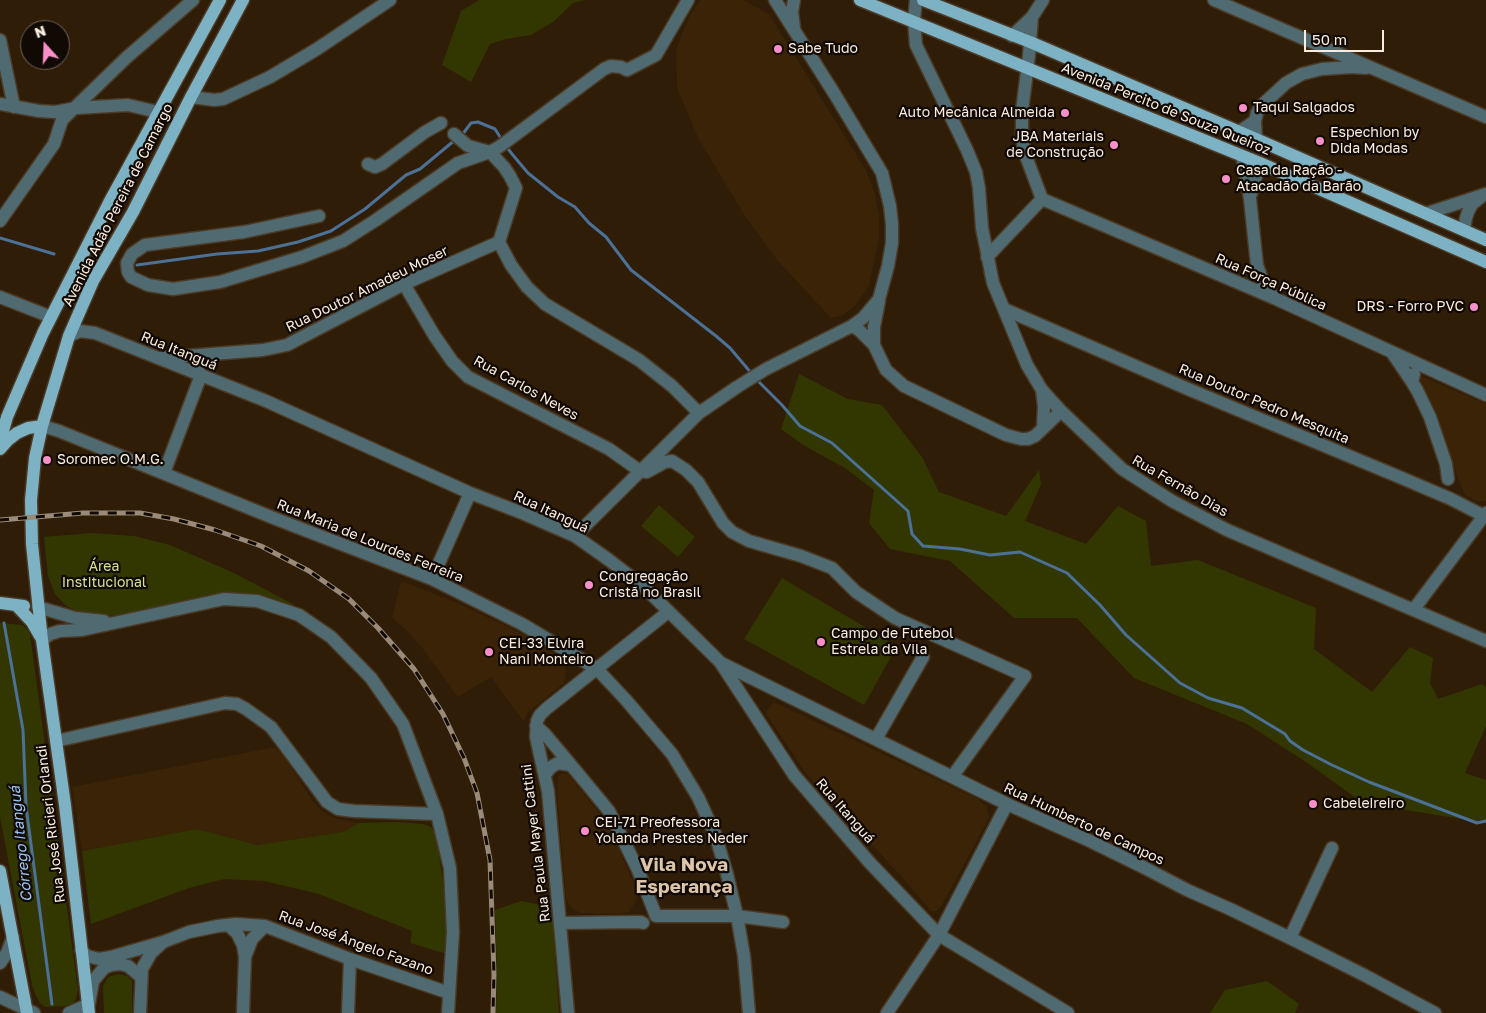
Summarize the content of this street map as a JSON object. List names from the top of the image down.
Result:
{
  "streets": {
    "main road": ["Avenida Percito de Souza Queiroz", "Avenida Adão Pereira de Camargo", "Rua José Ricieri Orlandi"],
    "street": [
      "Rua Força Pública",
      "Rua Doutor Amadeu Moser",
      "Rua Itanguá",
      "Rua Carlos Neves",
      "Rua Doutor Pedro Mesquita",
      "Rua Fernão Dias",
      "Rua Maria de Lourdes Ferreira",
      "Rua Humberto de Campos",
      "Rua Paula Mayer Cattini",
      "Rua José Ângelo Fazano"
    ]
  },
  "crossings": [
    ["Avenida Percito de Souza Queiroz", "Rua Fernão Dias"],
    ["Avenida Adão Pereira de Camargo", "Rua Itanguá"],
    ["Avenida Adão Pereira de Camargo", "Rua Maria de Lourdes Ferreira"],
    ["Avenida Adão Pereira de Camargo", "Rua José Ricieri Orlandi"],
    ["Rua Doutor Amadeu Moser", "Rua Itanguá"],
    ["Rua Doutor Amadeu Moser", "Rua Carlos Neves"],
    ["Rua Itanguá", "Rua Humberto de Campos"],
    ["Rua Doutor Pedro Mesquita", "Rua Fernão Dias"],
    ["Rua José Ricieri Orlandi", "Rua José Ângelo Fazano"]
  ],
  "districts": ["Vila Nova Esperança"],
  "water": ["Córrego Itanguá"],
  "parks": ["Área Institucional"],
  "places": [
    "Sabe Tudo",
    "Taqui Salgados",
    "Auto Mecânica Almeida",
    "Espechion by Dida Modas",
    "JBA Materiais de Construção",
    "Casa da Ração - Atacadão da Barão",
    "DRS - Forro PVC",
    "Soromec O.M.G.",
    "Congregação Cristã no Brasil",
    "Campo de Futebol Estrela da Vila",
    "CEI-33 Elvira Nani Monteiro",
    "Cabeleireiro",
    "CEI-71 Preofessora Yolanda Prestes Neder"
  ],
  "scale_bar": "50 m",
  "north": "top"
}
